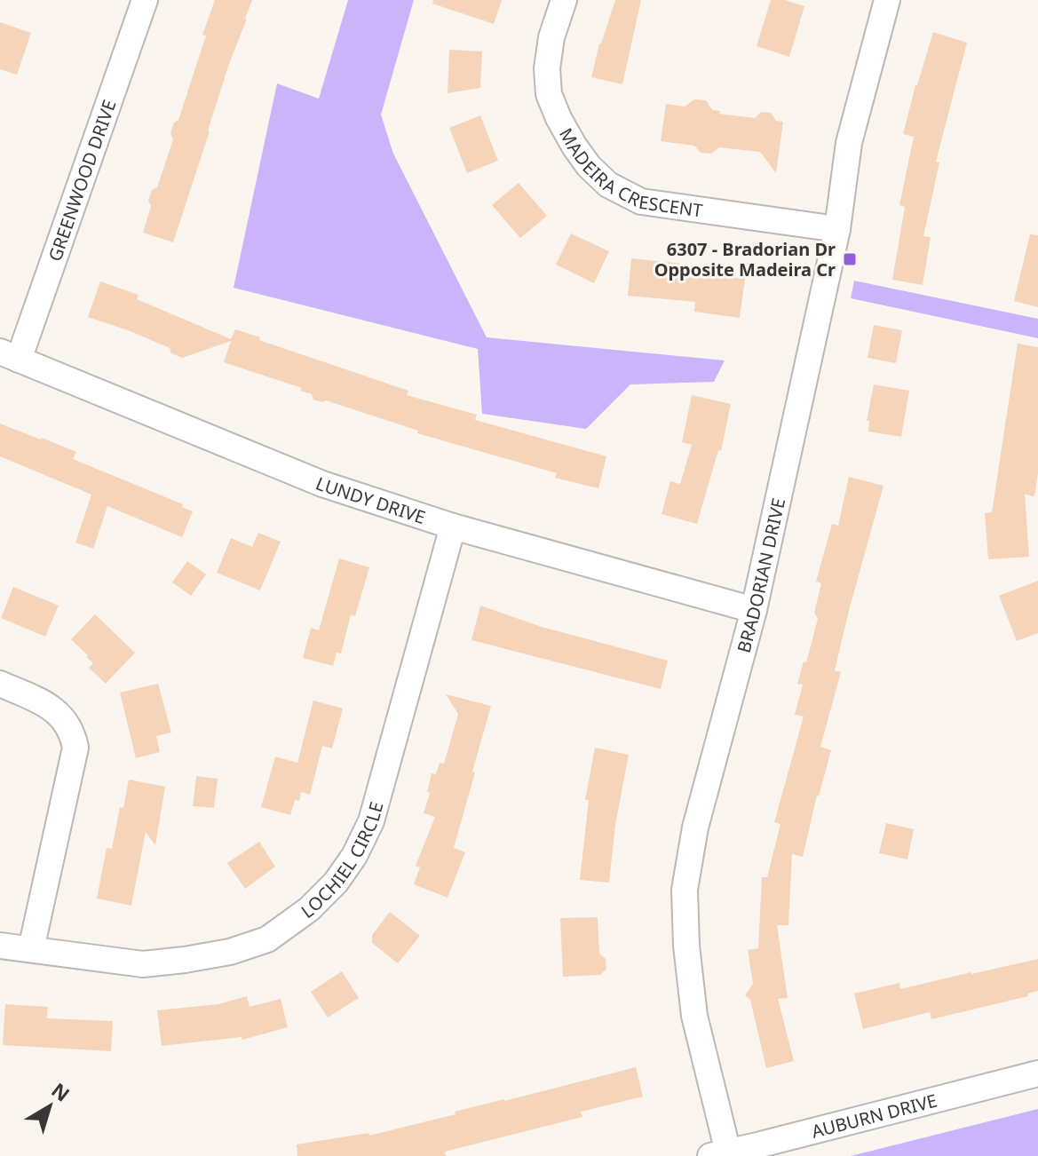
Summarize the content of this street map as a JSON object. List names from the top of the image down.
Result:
{
  "streets": {
    "street": [
      "MADEIRA CRESCENT",
      "GREENWOOD DRIVE",
      "LUNDY DRIVE",
      "BRADORIAN DRIVE",
      "LOCHIEL CIRCLE",
      "AUBURN DRIVE"
    ]
  },
  "crossings": [
    ["MADEIRA CRESCENT", "BRADORIAN DRIVE"],
    ["GREENWOOD DRIVE", "LUNDY DRIVE"],
    ["LUNDY DRIVE", "BRADORIAN DRIVE"],
    ["LUNDY DRIVE", "LOCHIEL CIRCLE"],
    ["BRADORIAN DRIVE", "AUBURN DRIVE"]
  ],
  "places": {
    "transit": ["6307 - Bradorian Dr Opposite Madeira Cr"]
  },
  "north": "top right"
}
